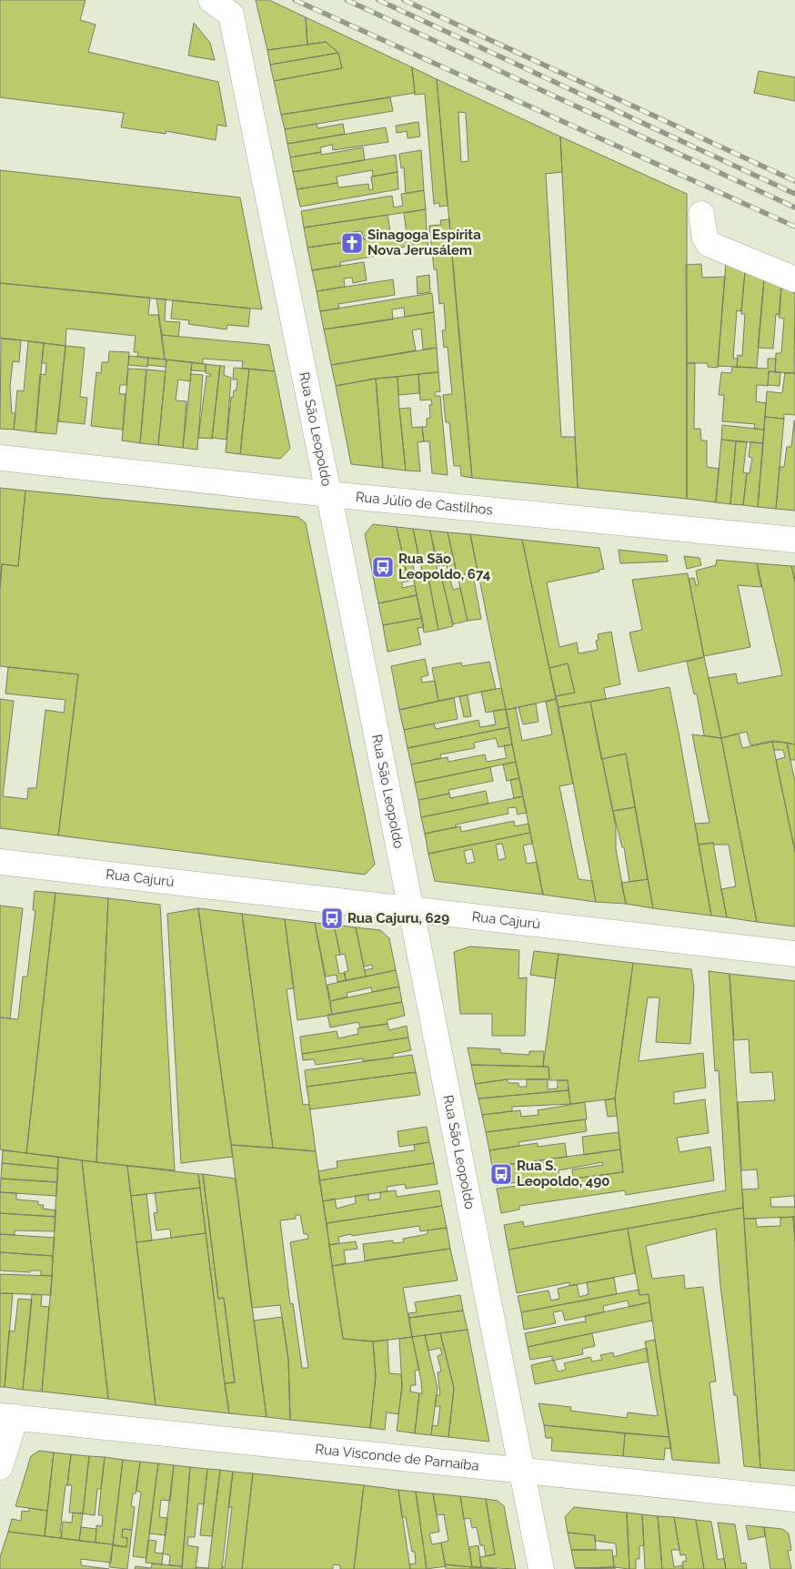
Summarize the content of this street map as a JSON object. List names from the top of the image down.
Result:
{
  "streets": {
    "street": [
      "Rua São Leopoldo",
      "Rua Júlio de Castilhos",
      "Rua Cajurú",
      "Rua Visconde de Parnaíba"
    ]
  },
  "crossings": [
    ["Rua São Leopoldo", "Rua Júlio de Castilhos"],
    ["Rua São Leopoldo", "Rua Cajurú"],
    ["Rua São Leopoldo", "Rua Visconde de Parnaíba"]
  ],
  "places": {
    "church": ["Sinagoga Espírita Nova Jerusálem"],
    "bus stop": ["Rua São Leopoldo, 674", "Rua Cajuru, 629", "Rua S. Leopoldo, 490"]
  }
}
